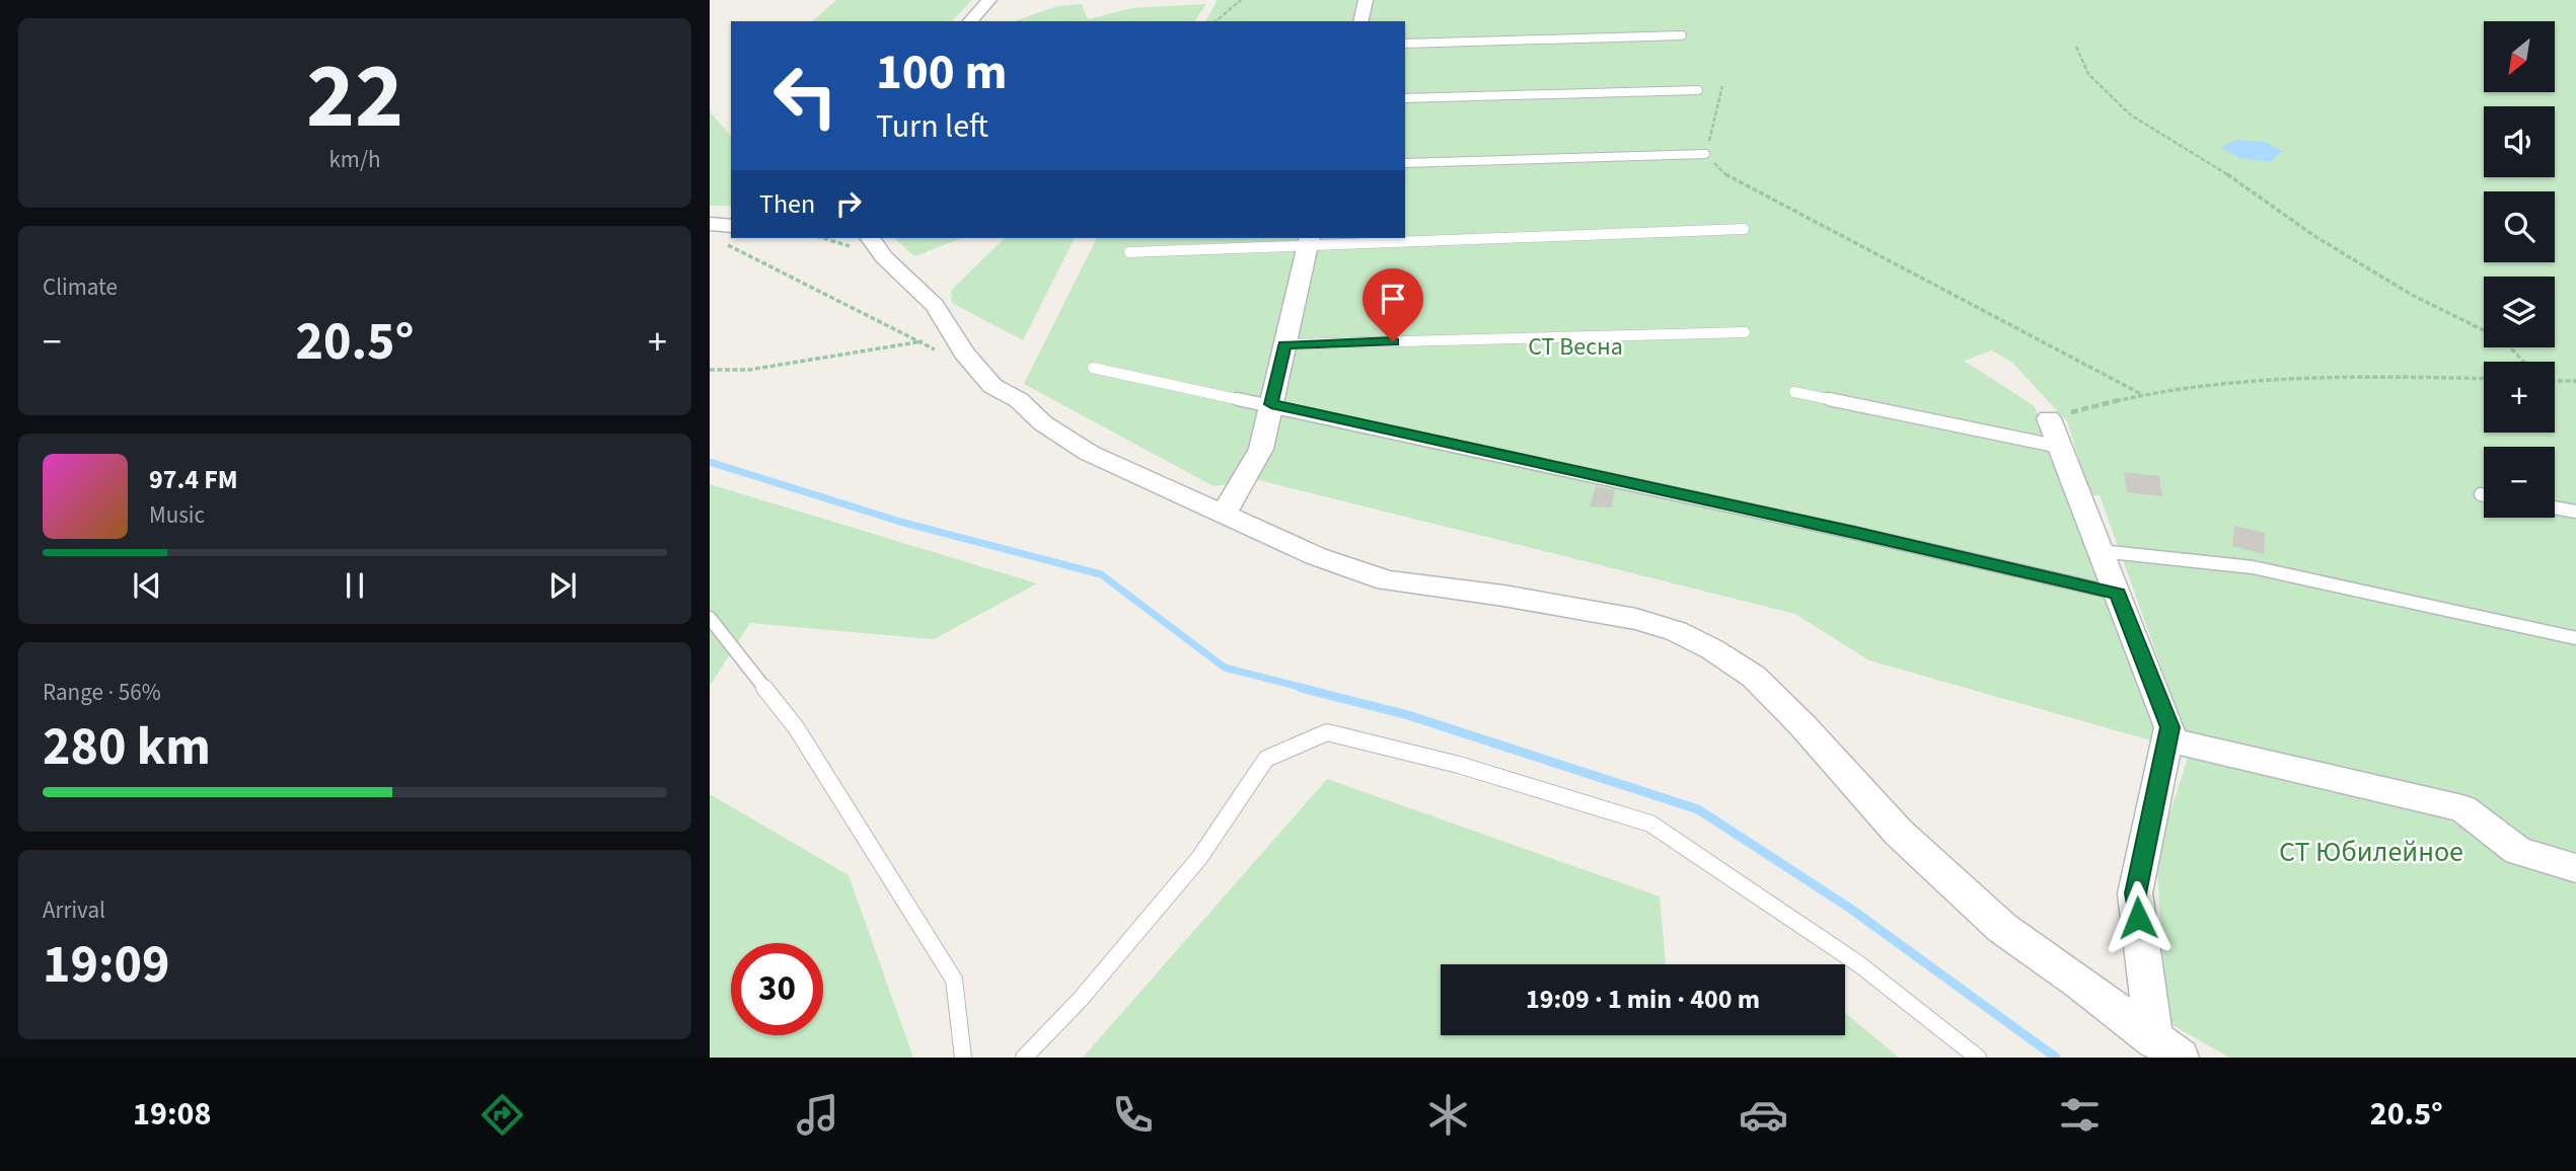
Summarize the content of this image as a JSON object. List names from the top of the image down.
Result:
{
  "parks": ["СТ Весна", "СТ Юбилейное"],
  "north": "bottom left",
  "page": {
    "tile": [
      ["22", "km/h"],
      "Climate",
      ["Range · 56%", "280 km"],
      ["Arrival", "19:09"]
    ],
    "map_buttons": ["+", "−"],
    "turn": ["100 m", "Turn left"],
    "then": "Then",
    "heat": ["−", "20.5°", "+"],
    "song": ["97.4 FM", "Music"],
    "limit": "30",
    "trip": "19:09 · 1 min · 400 m",
    "tabs": ["19:08", "20.5°"]
  }
}
